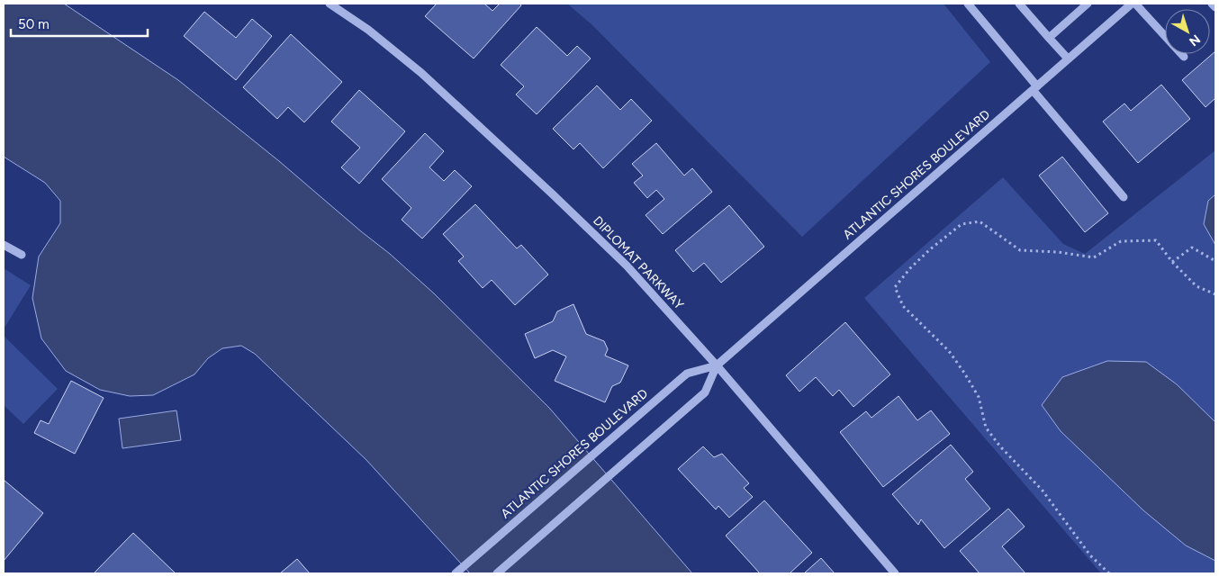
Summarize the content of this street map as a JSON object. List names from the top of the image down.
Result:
{
  "streets": {
    "street": ["ATLANTIC SHORES BOULEVARD", "DIPLOMAT PARKWAY"]
  },
  "crossings": [
    ["ATLANTIC SHORES BOULEVARD", "DIPLOMAT PARKWAY"]
  ],
  "scale_bar": "50 m",
  "north": "bottom right"
}
